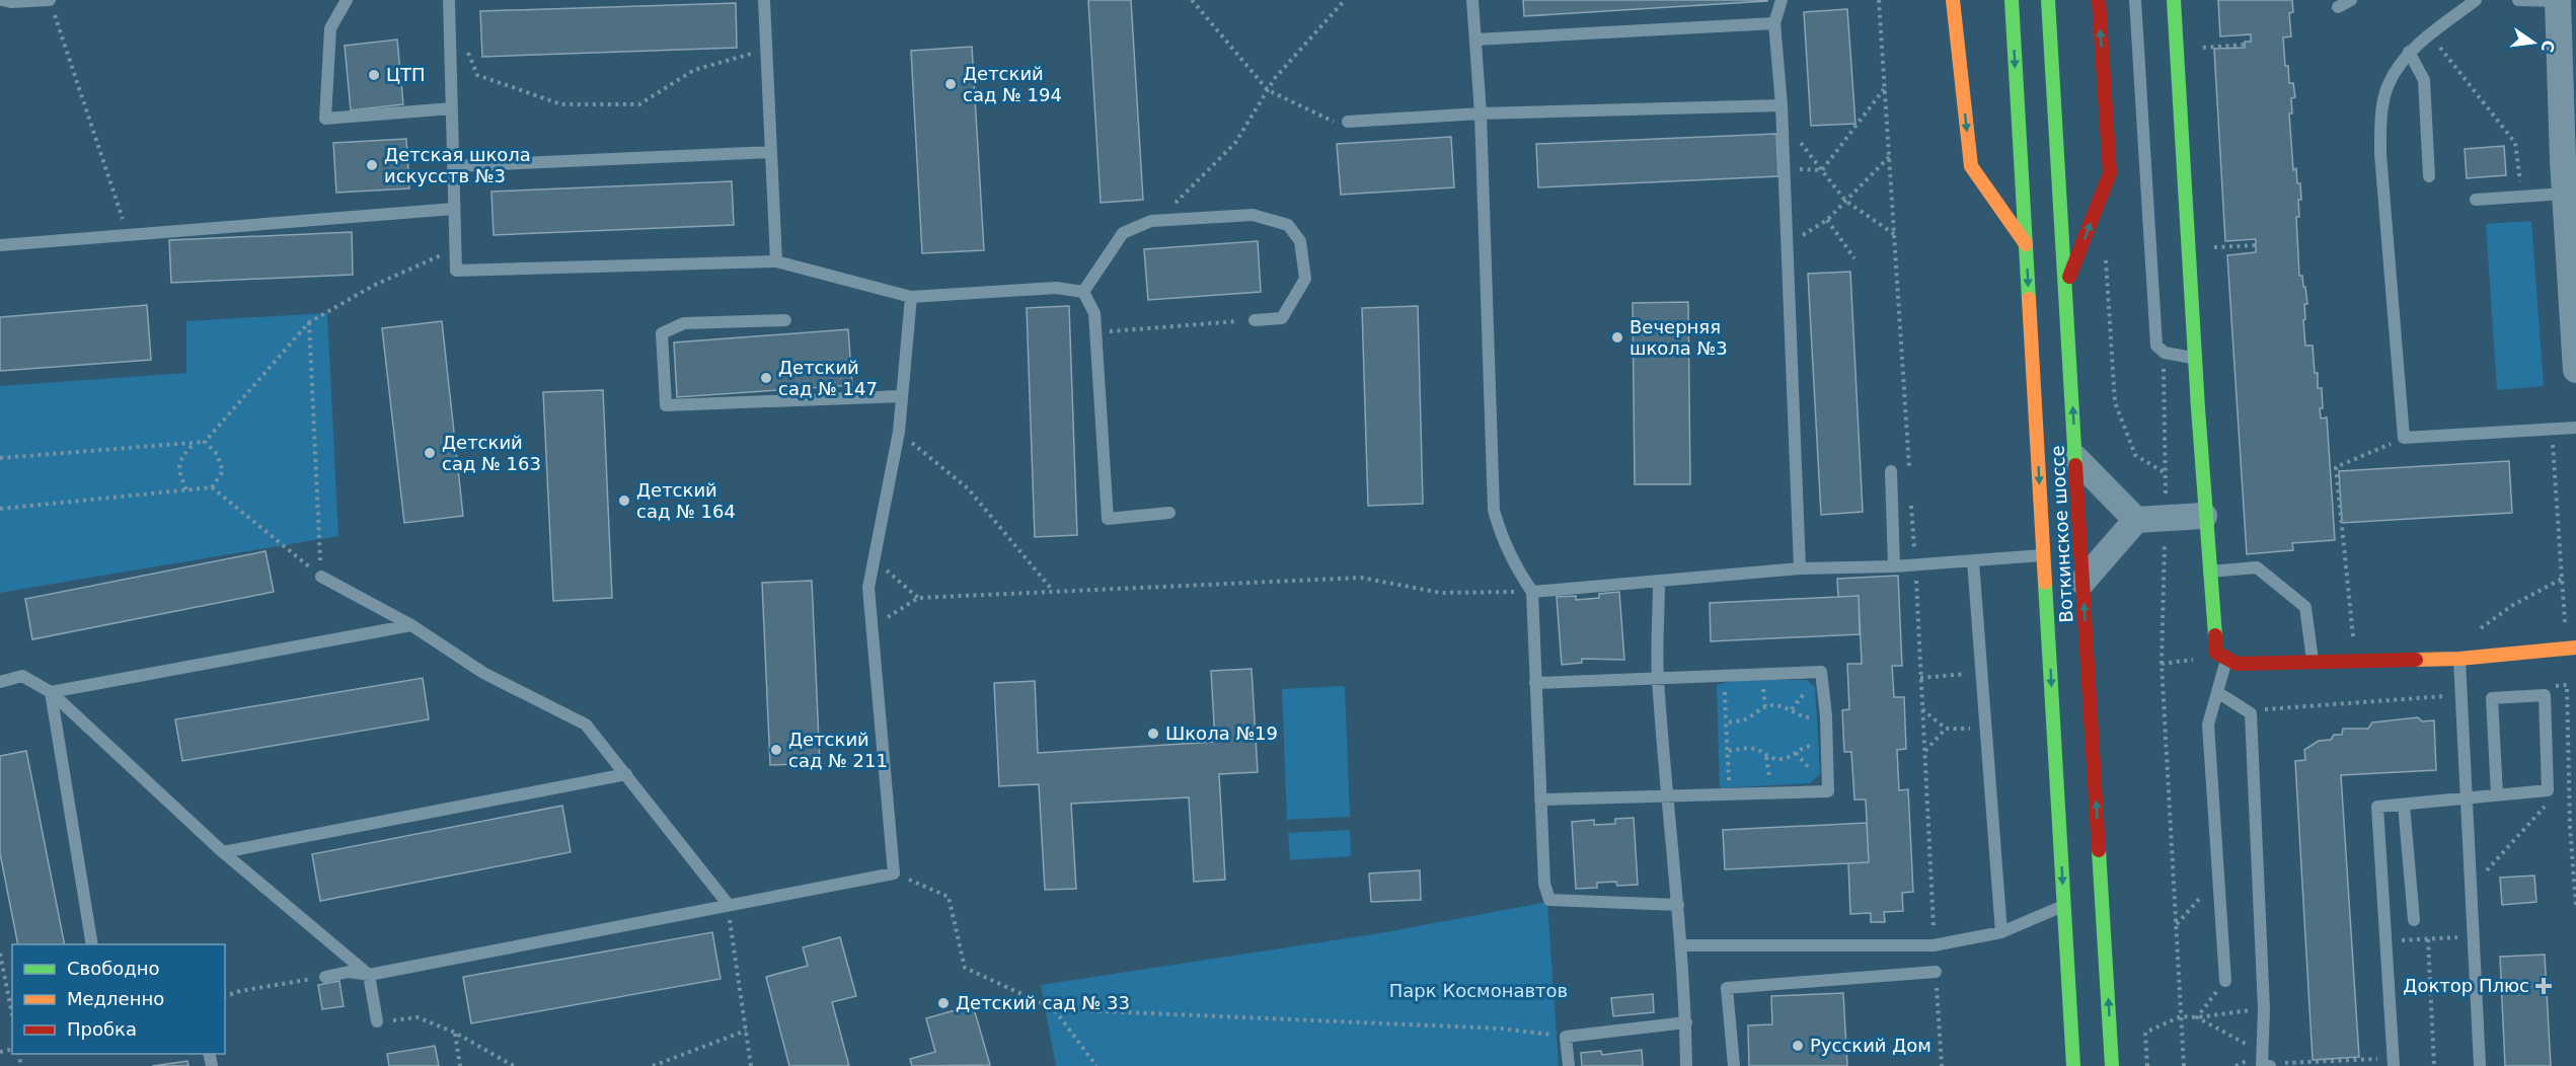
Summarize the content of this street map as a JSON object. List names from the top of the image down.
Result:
{
  "streets": {
    "main road": ["Воткинское шоссе"]
  },
  "parks": ["Парк Космонавтов"],
  "places": {
    "other": [
      "ЦТП",
      "Детский сад № 194",
      "Детская школа искусств №3",
      "Вечерняя школа №3",
      "Детский сад № 147",
      "Детский сад № 163",
      "Детский сад № 164",
      "Школа №19",
      "Детский сад № 211",
      "Детский сад № 33",
      "Русский Дом"
    ],
    "health": ["Доктор Плюс"]
  },
  "legend": ["Свободно", "Медленно", "Пробка"],
  "north": "right"
}
